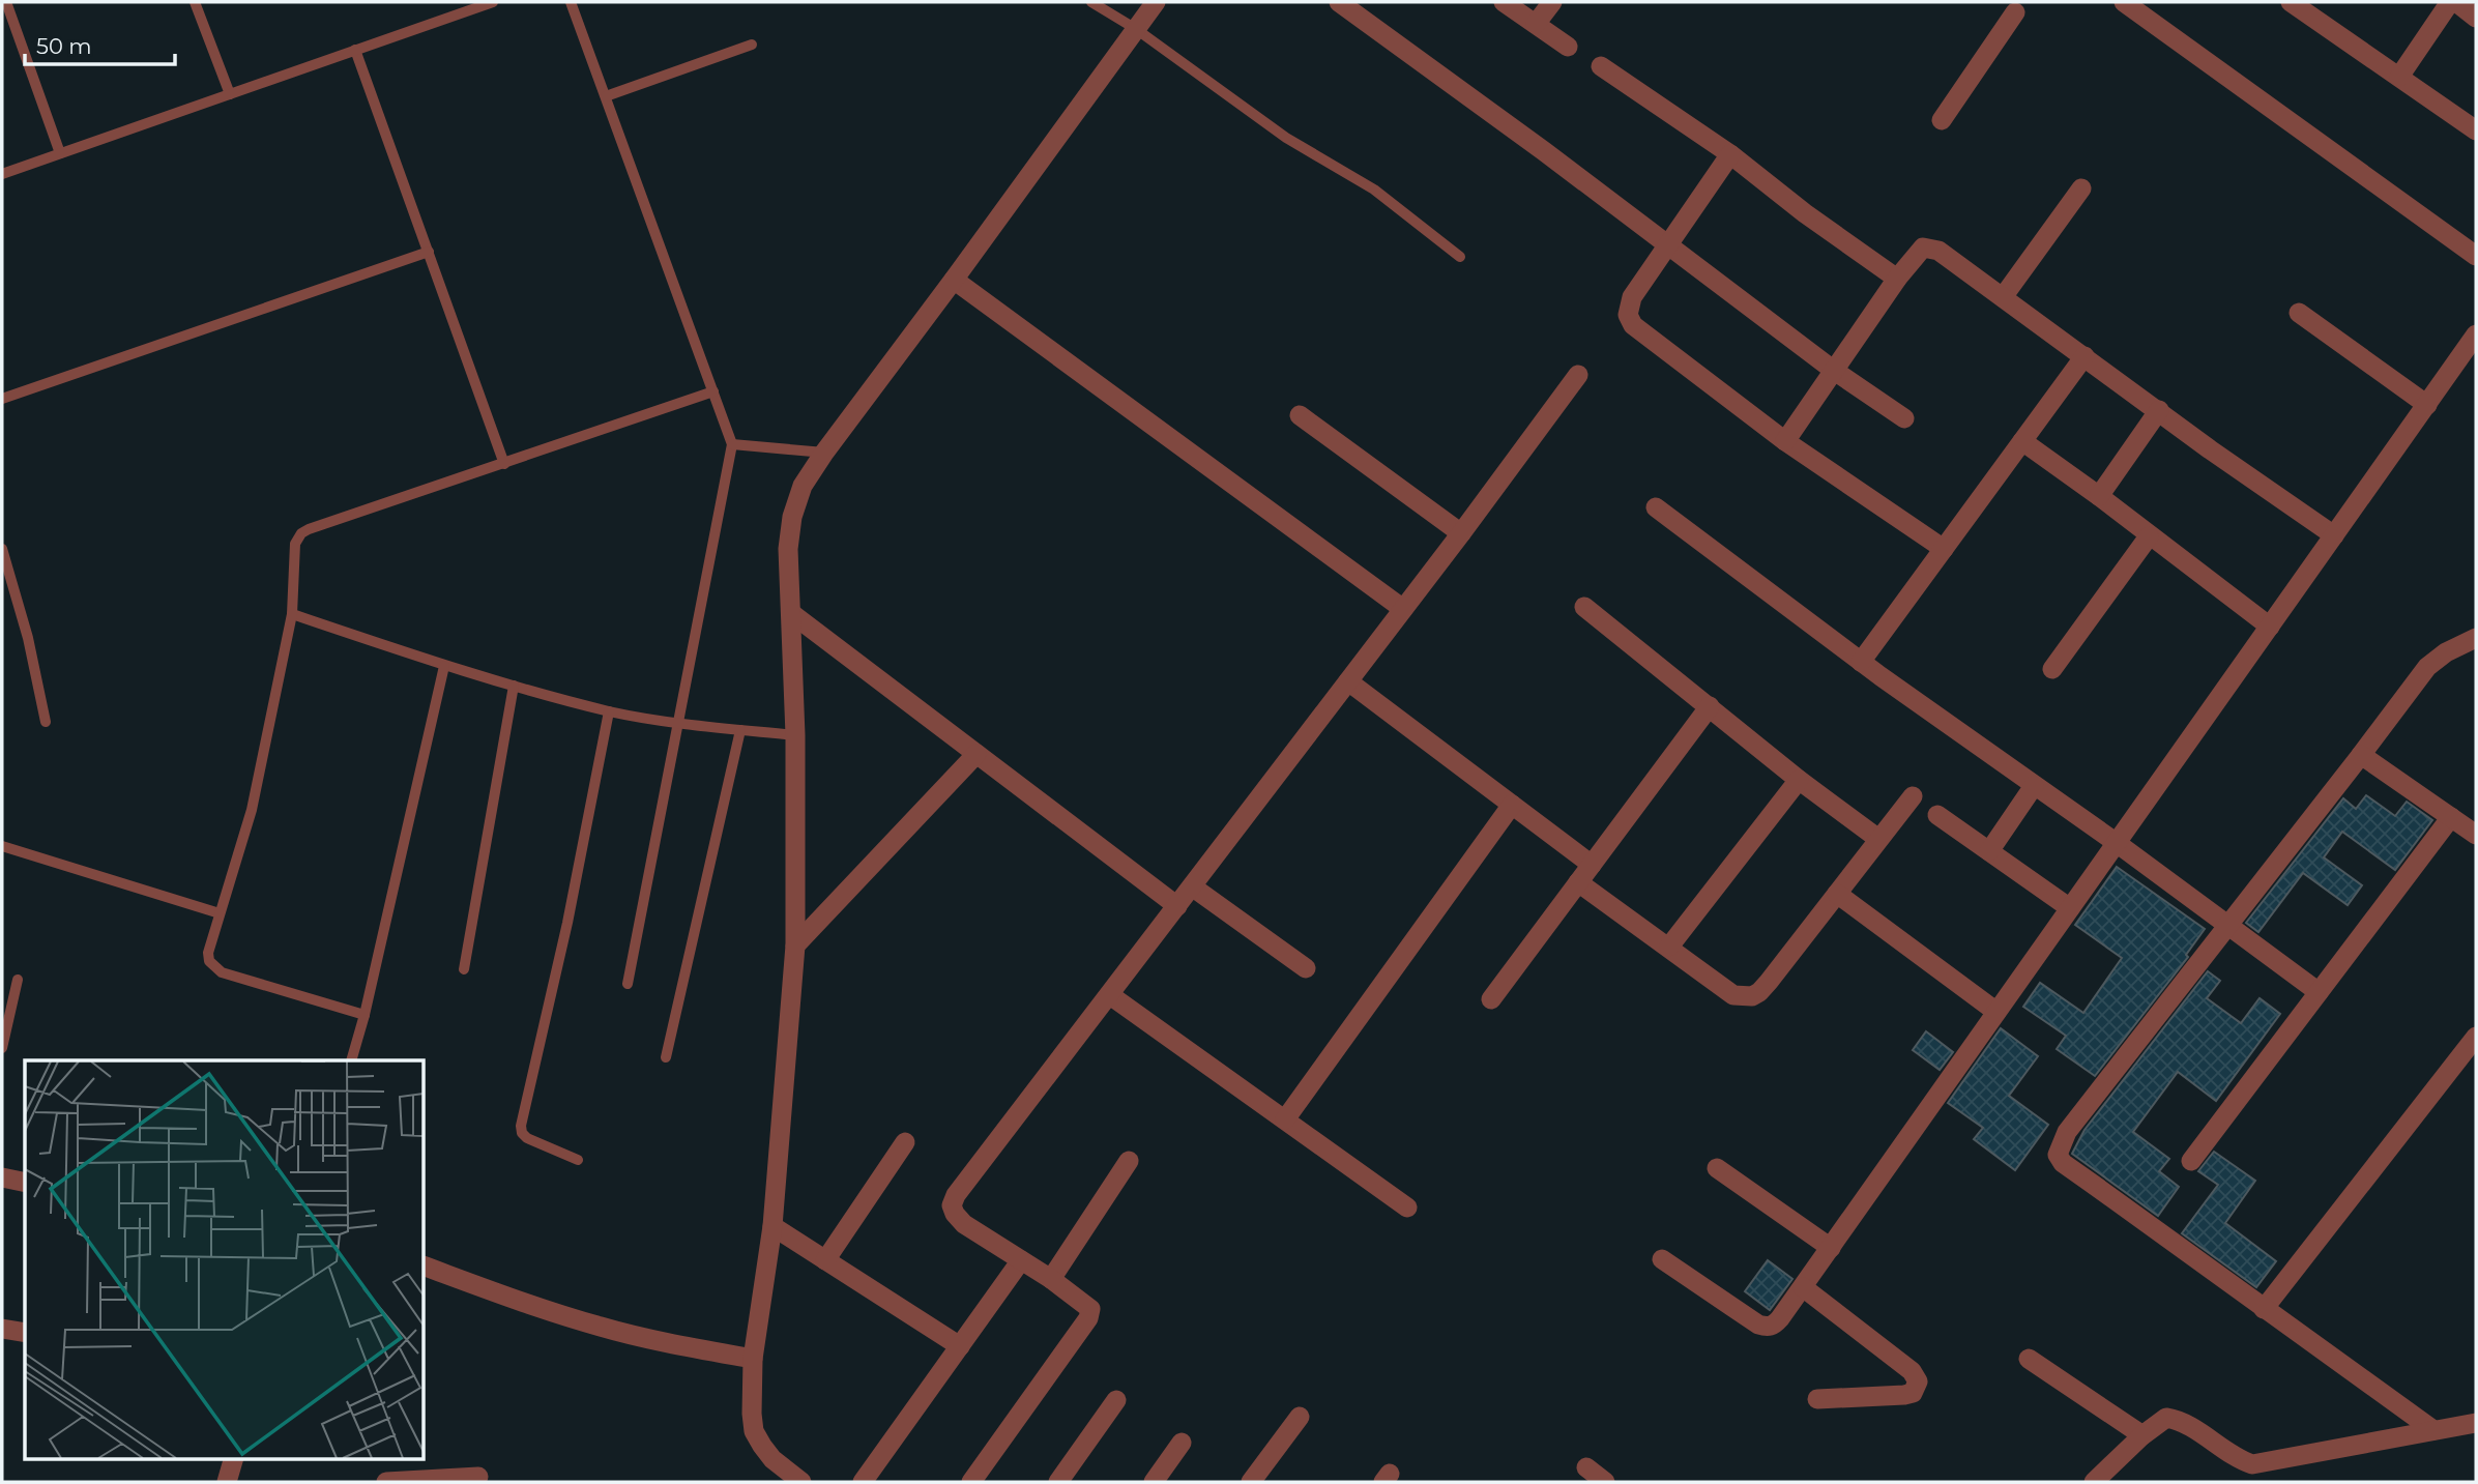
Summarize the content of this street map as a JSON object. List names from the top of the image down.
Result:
{
  "scale_bar": "50 m"
}
